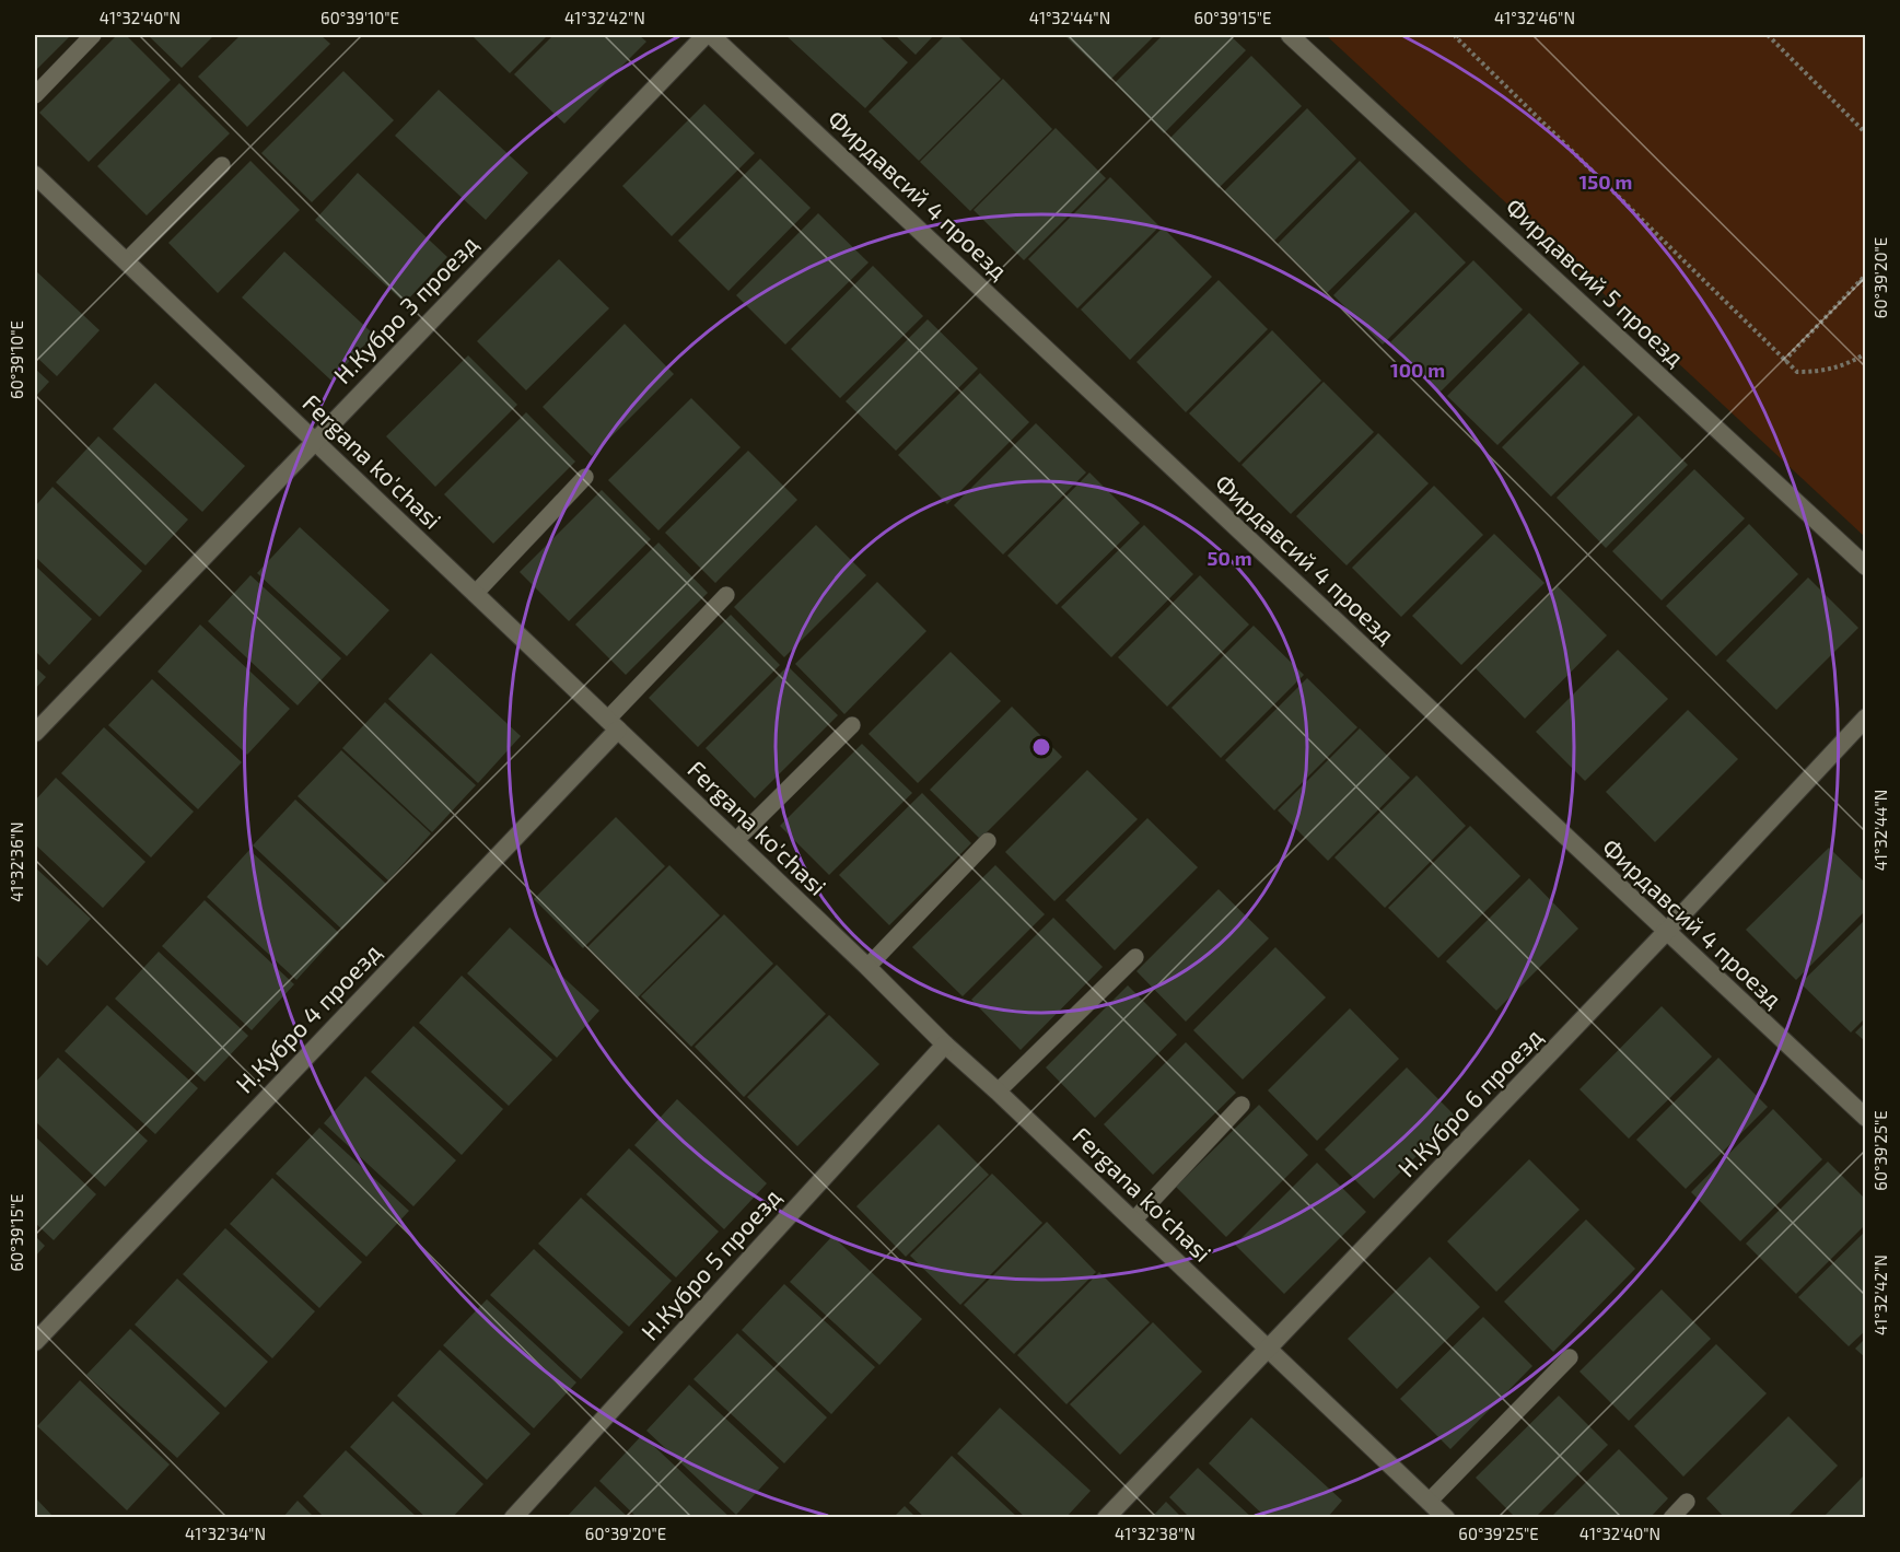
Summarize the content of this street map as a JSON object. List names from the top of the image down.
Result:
{
  "streets": {
    "street": [
      "Фирдавсий 4 проезд",
      "Фирдавсий 5 проезд",
      "Н.Кубро 3 проезд",
      "Fergana ko'chasi",
      "Н.Кубро 4 проезд",
      "Н.Кубро 6 проезд",
      "Н.Кубро 5 проезд"
    ]
  },
  "crossings": [
    ["Фирдавсий 4 проезд", "Н.Кубро 6 проезд"],
    ["Н.Кубро 3 проезд", "Fergana ko'chasi"],
    ["Fergana ko'chasi", "Н.Кубро 4 проезд"],
    ["Fergana ko'chasi", "Н.Кубро 6 проезд"],
    ["Fergana ko'chasi", "Н.Кубро 5 проезд"]
  ],
  "coordinates": [
    "41°32'40\"N",
    "60°39'10\"E",
    "41°32'42\"N",
    "41°32'44\"N",
    "60°39'15\"E",
    "41°32'46\"N",
    "60°39'20\"E",
    "41°32'36\"N",
    "60°39'25\"E",
    "41°32'34\"N",
    "41°32'38\"N"
  ],
  "rings": ["150 m", "100 m", "50 m"]
}
